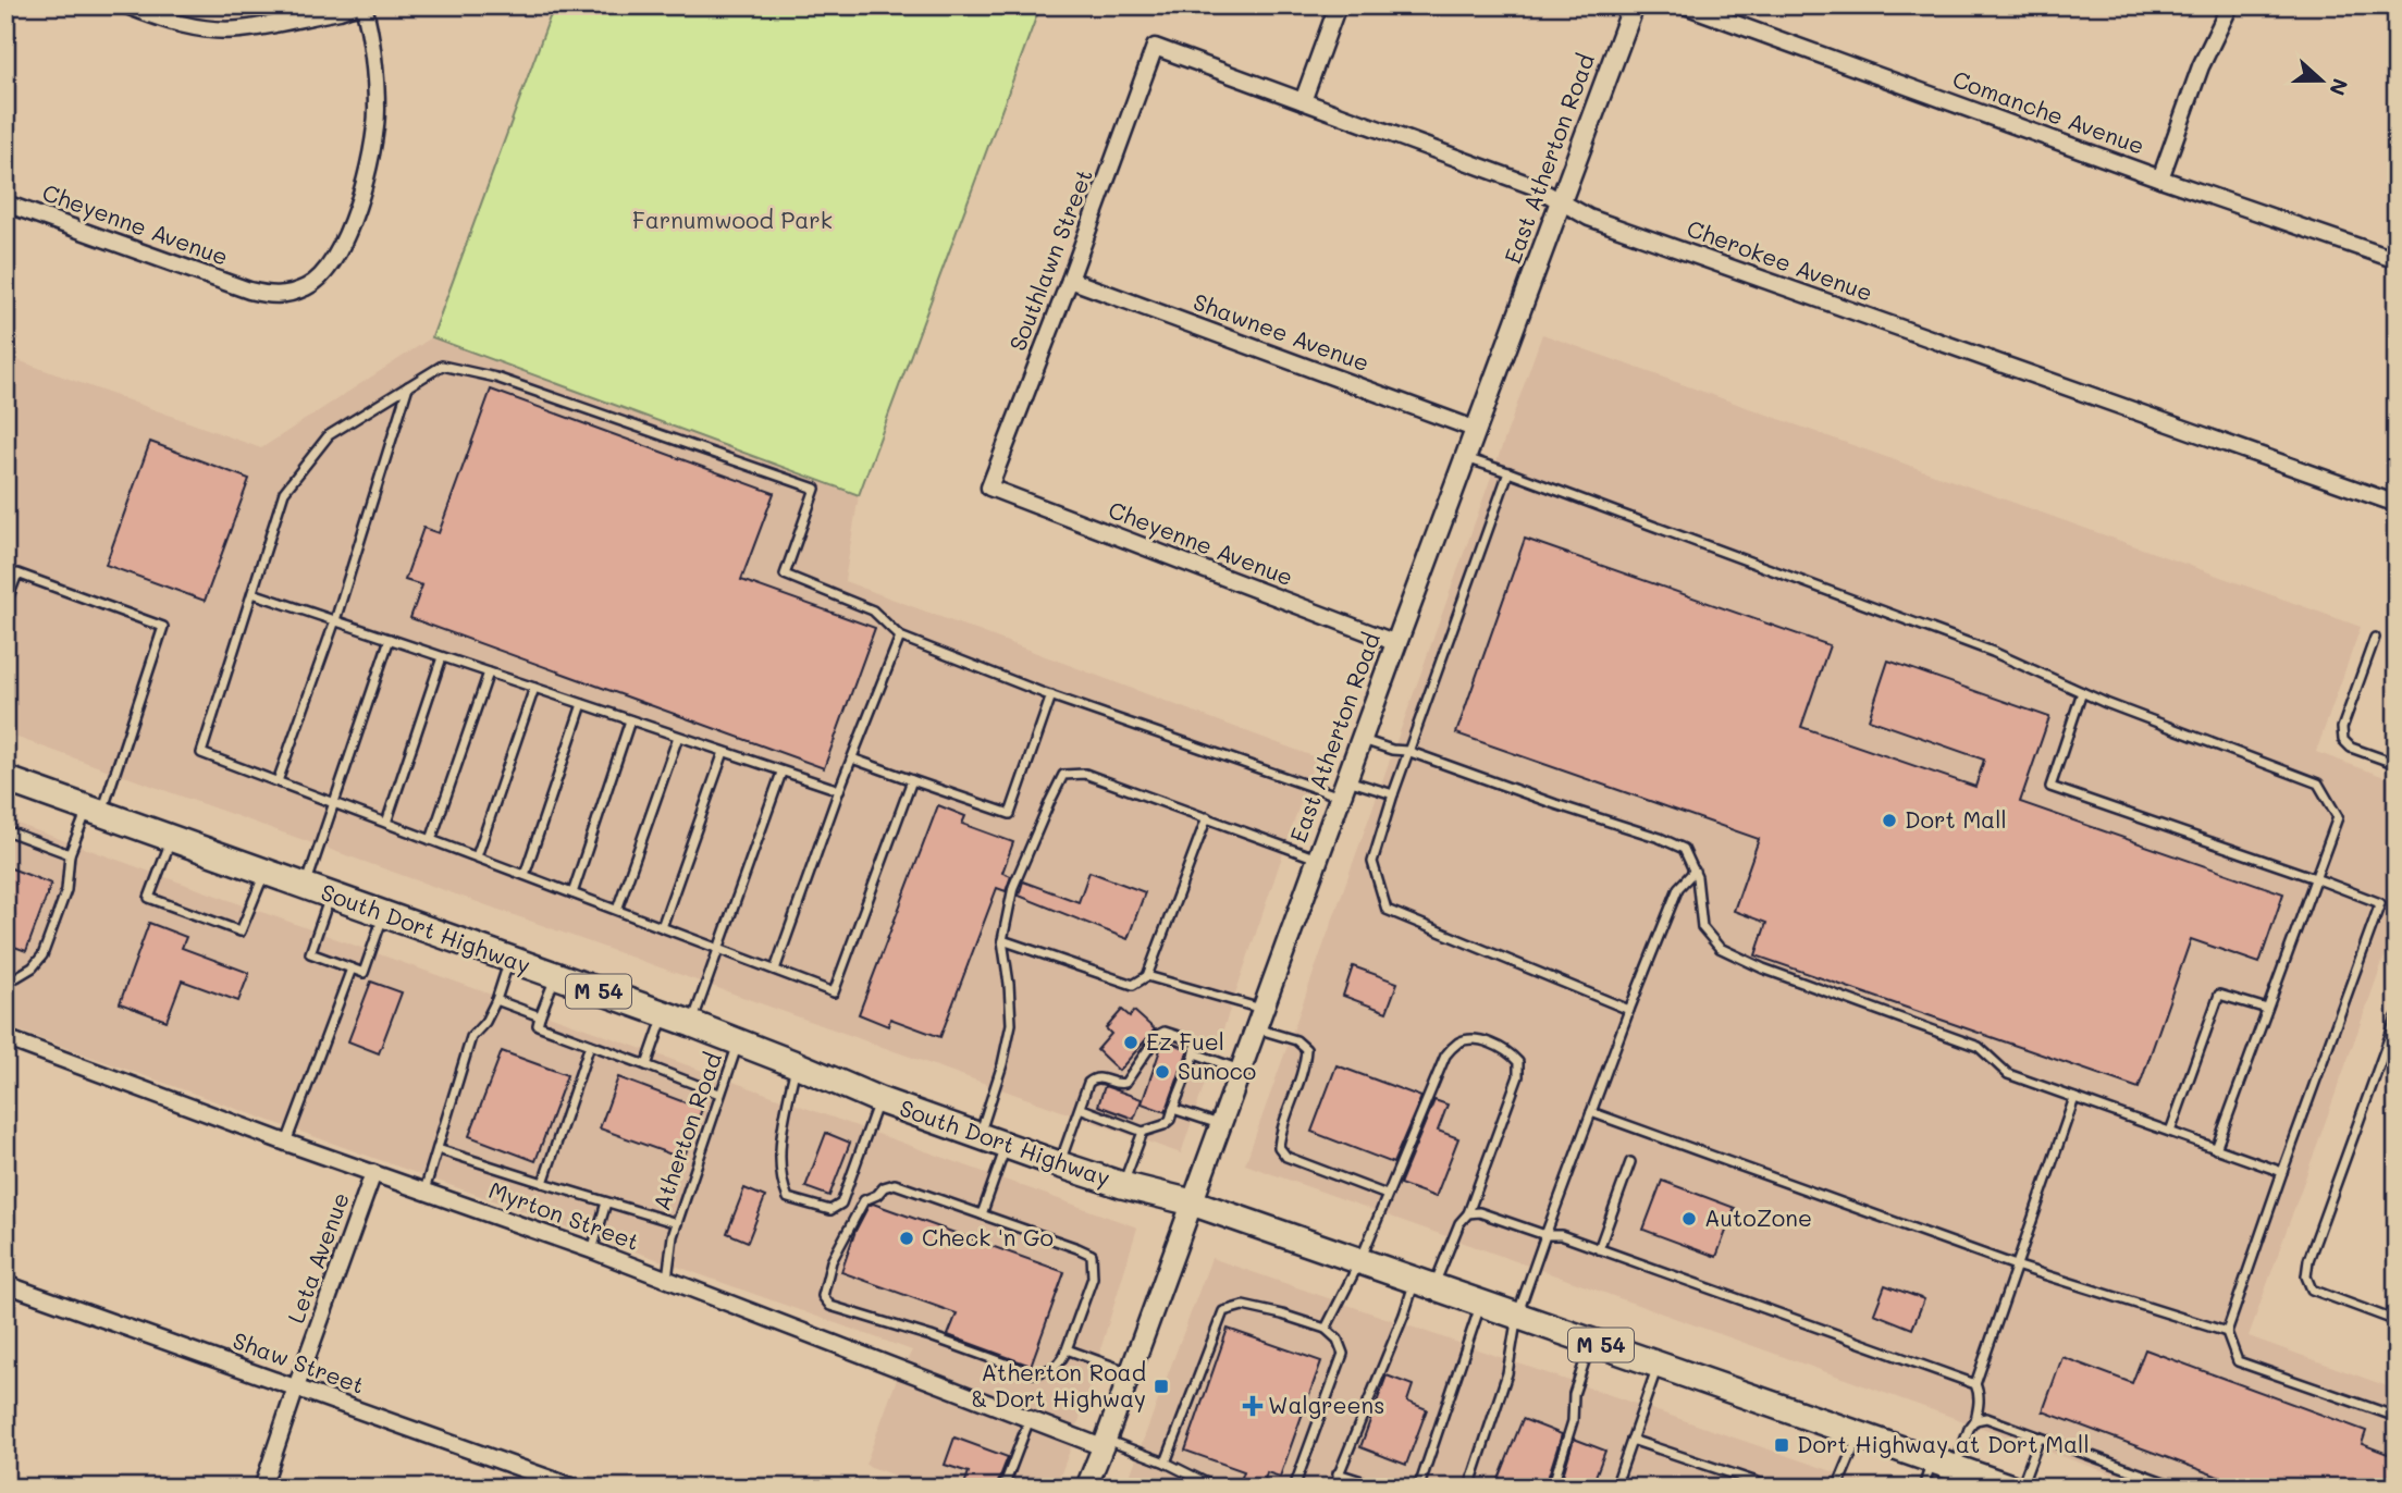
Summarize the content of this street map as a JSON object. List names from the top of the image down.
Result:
{
  "streets": {
    "main road": ["South Dort Highway", "M 54"],
    "street": [
      "Comanche Avenue",
      "East Atherton Road",
      "Cheyenne Avenue",
      "Southlawn Street",
      "Cherokee Avenue",
      "Shawnee Avenue",
      "Myrton Street",
      "Leta Avenue",
      "Shaw Street"
    ],
    "lane": ["Atherton Road"]
  },
  "crossings": [
    ["East Atherton Road", "Cheyenne Avenue"],
    ["East Atherton Road", "Cherokee Avenue"],
    ["East Atherton Road", "Shawnee Avenue"],
    ["East Atherton Road", "South Dort Highway"],
    ["East Atherton Road", "Myrton Street"],
    ["Cheyenne Avenue", "Southlawn Street"],
    ["Southlawn Street", "Cherokee Avenue"],
    ["Southlawn Street", "Shawnee Avenue"],
    ["South Dort Highway", "Atherton Road"],
    ["Atherton Road", "Myrton Street"],
    ["Myrton Street", "Leta Avenue"],
    ["Leta Avenue", "Shaw Street"]
  ],
  "parks": ["Farnumwood Park"],
  "places": {
    "other": [
      "Dort Mall",
      "Ez Fuel",
      "Sunoco",
      "AutoZone",
      "Check 'n Go"
    ],
    "transit": ["Atherton Road & Dort Highway", "Dort Highway at Dort Mall"],
    "health": ["Walgreens"]
  },
  "north": "right"
}
